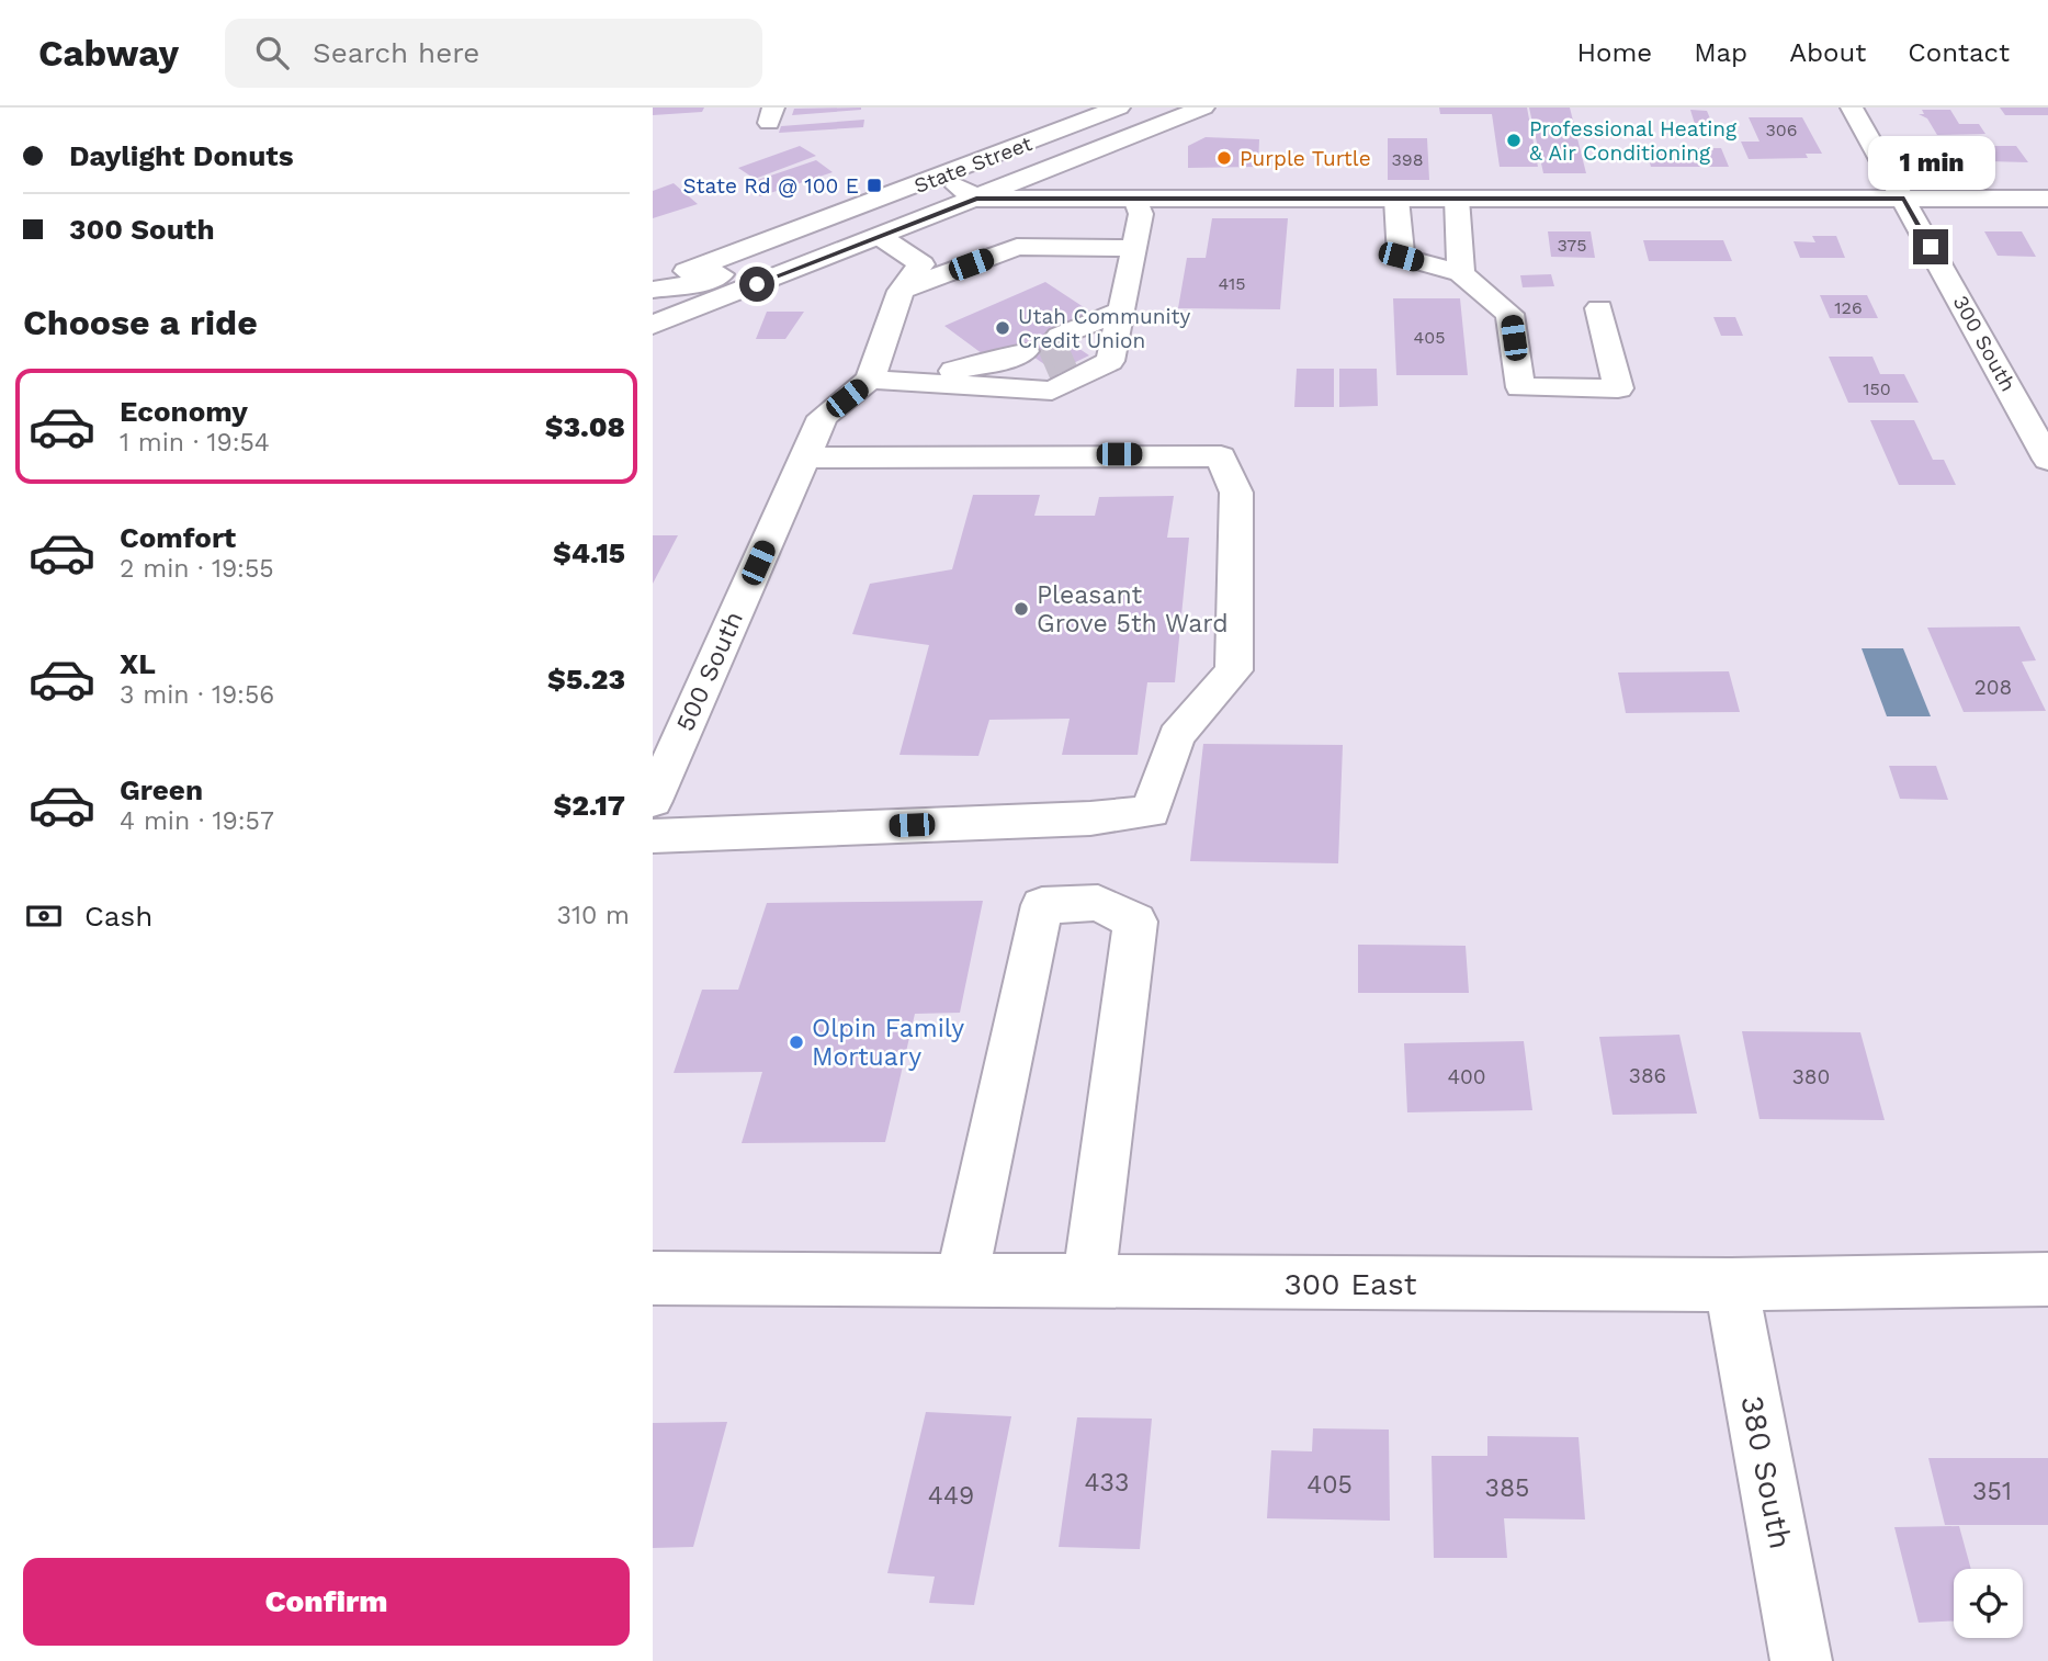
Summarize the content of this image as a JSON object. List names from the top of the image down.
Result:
{
  "streets": {
    "main road": [
      "State Street",
      "300 South",
      "500 South",
      "300 East",
      "380 South"
    ]
  },
  "crossings": [
    ["300 East", "380 South"]
  ],
  "places": {
    "other": [
      "Professional Heating & Air Conditioning",
      "Purple Turtle",
      "Utah Community Credit Union",
      "Pleasant Grove 5th Ward",
      "Olpin Family Mortuary"
    ],
    "transit": ["State Rd @ 100 E"]
  },
  "house_numbers": [
    "306",
    "398",
    "375",
    "415",
    "126",
    "405",
    "150",
    "208",
    "386",
    "400",
    "380",
    "433",
    "405",
    "385",
    "351",
    "449"
  ],
  "page": {
    "header": "Cabway",
    "search": "Search here",
    "nav": [
      "Home",
      "Map",
      "About",
      "Contact"
    ],
    "banner": ["Daylight Donuts", "300 South"],
    "bubble": "1 min",
    "heading": "Choose a ride",
    "list": [
      {
        "name": "Economy",
        "note": "1 min · 19:54",
        "value": "$3.08"
      },
      {
        "name": "Comfort",
        "note": "2 min · 19:55",
        "value": "$4.15"
      },
      {
        "name": "XL",
        "note": "3 min · 19:56",
        "value": "$5.23"
      },
      {
        "name": "Green",
        "note": "4 min · 19:57",
        "value": "$2.17"
      }
    ],
    "pay": ["Cash", "310 m"],
    "buttons": "Confirm"
  }
}
